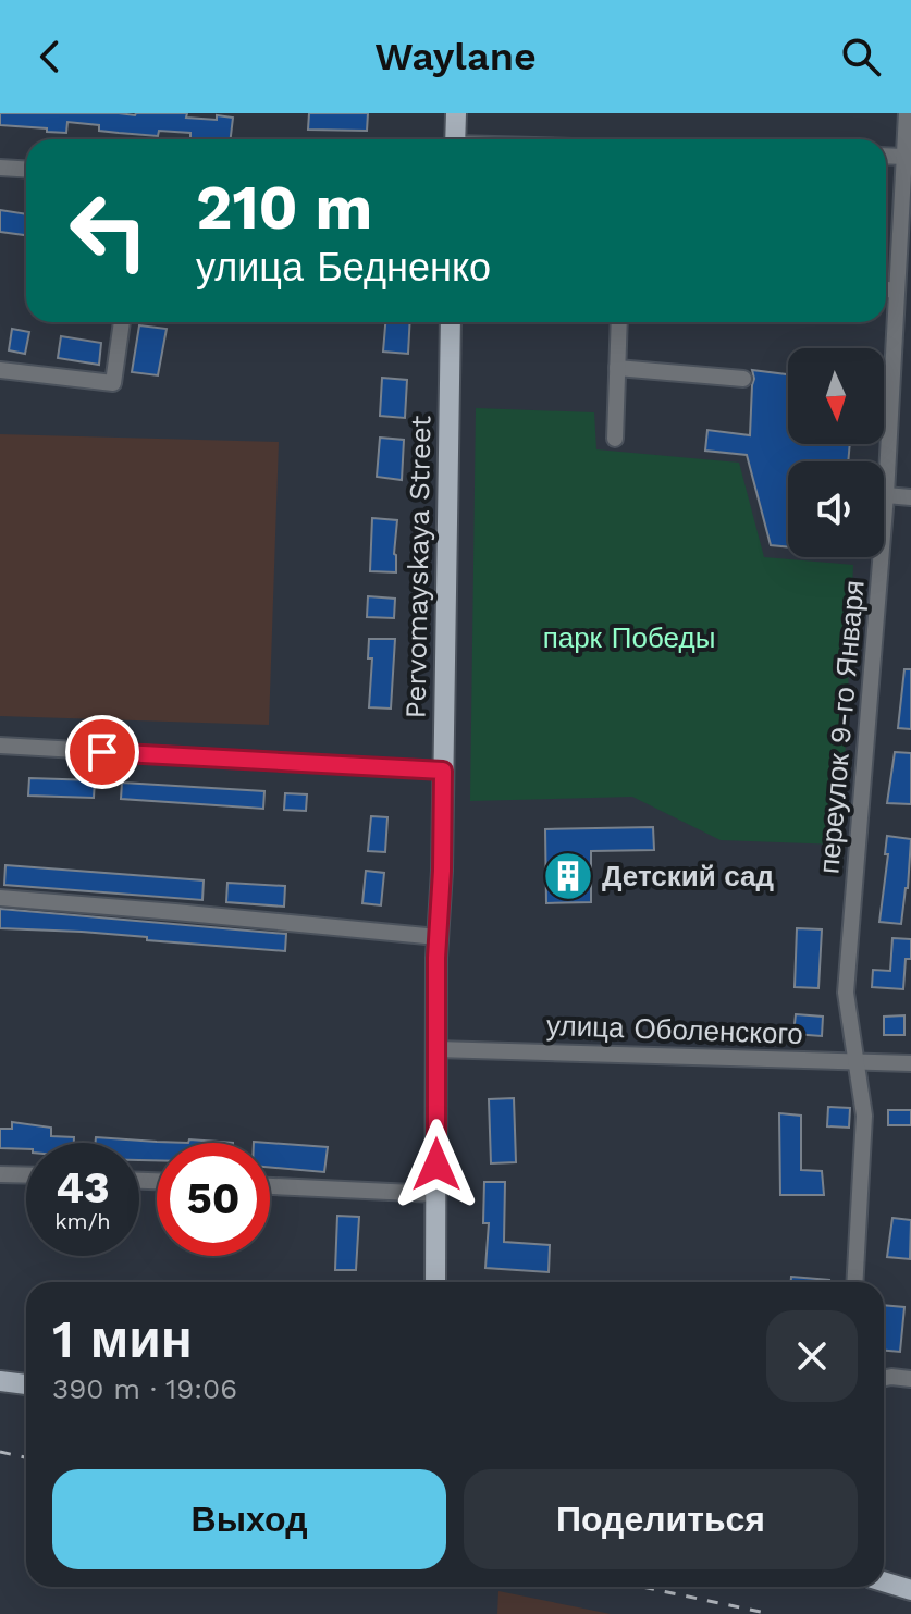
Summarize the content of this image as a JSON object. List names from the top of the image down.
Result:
{
  "streets": {
    "main road": ["Pervomayskaya Street"],
    "street": ["переулок 9-го Января", "улица Оболенского"]
  },
  "crossings": [
    ["Pervomayskaya Street", "улица Оболенского"],
    ["переулок 9-го Января", "улица Оболенского"]
  ],
  "parks": ["парк Победы"],
  "places": {
    "building": ["Детский сад"]
  },
  "north": "bottom",
  "page": {
    "header": "Waylane",
    "turn": ["210 m", "улица Бедненко"],
    "speed": "43 km/h",
    "limit": "50",
    "heading": ["1 мин", "390 m · 19:06"],
    "buttons": ["Выход", "Поделиться"]
  }
}
